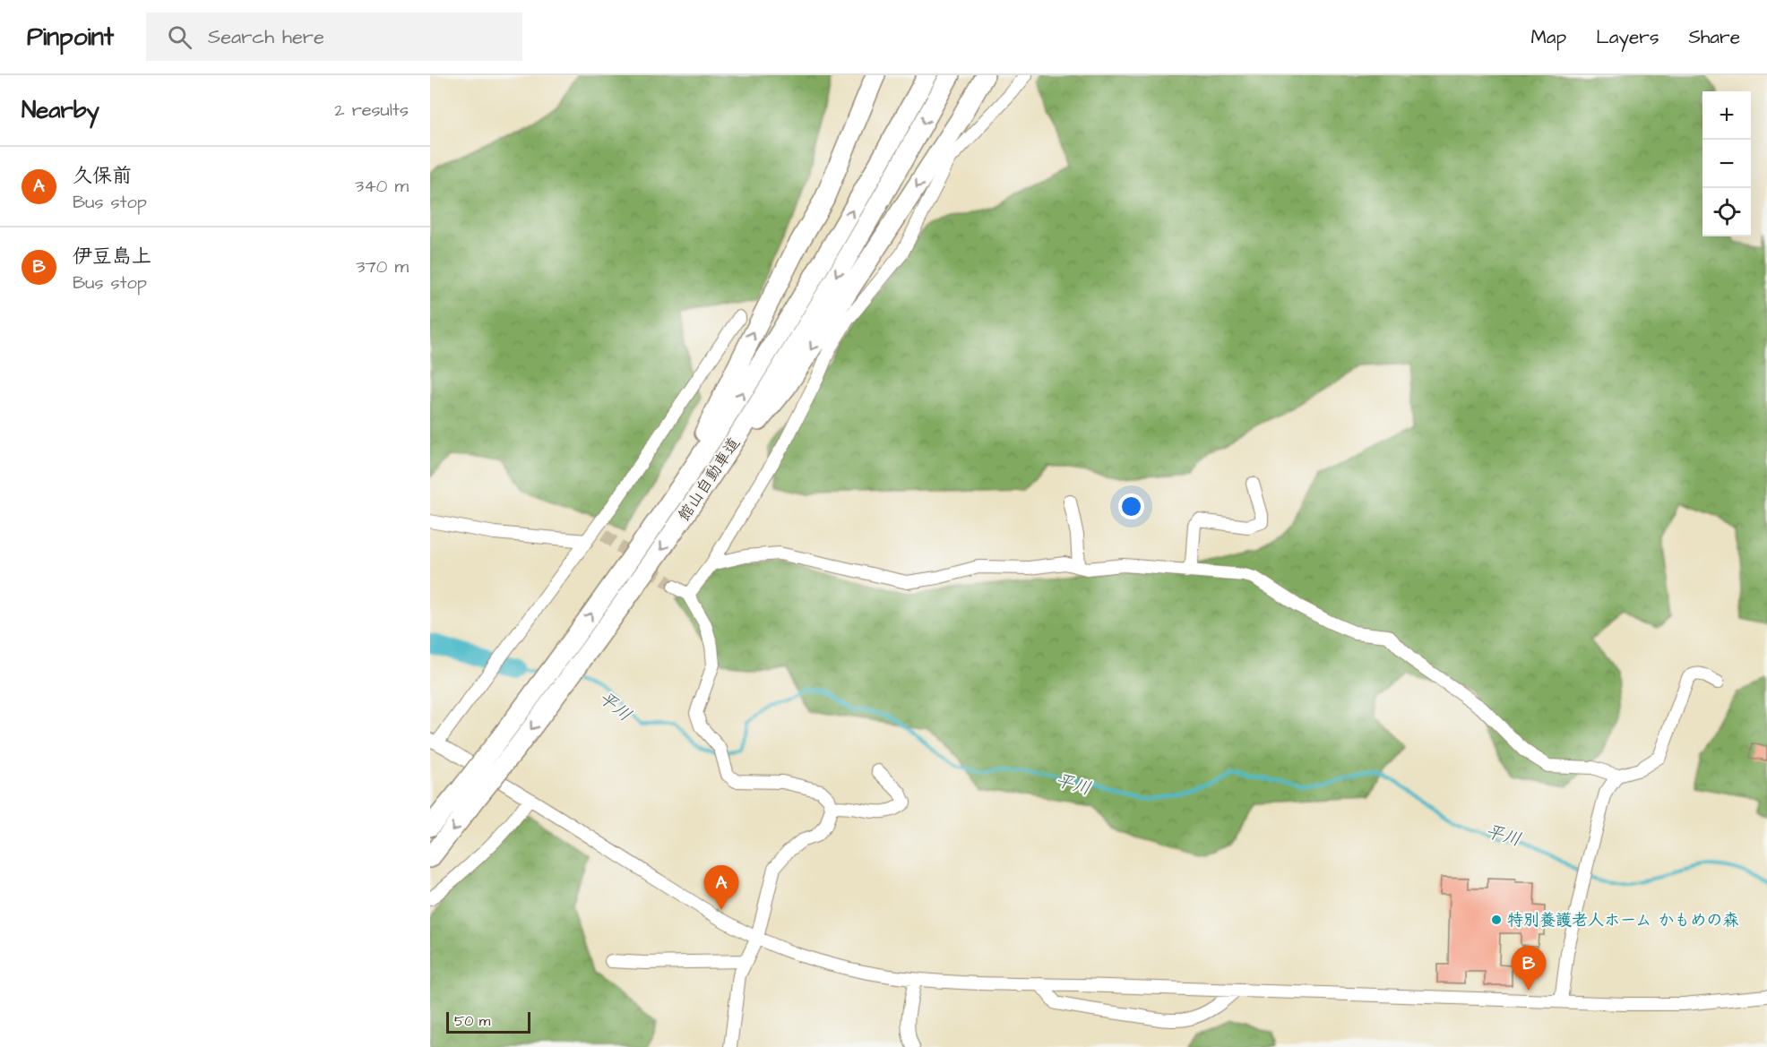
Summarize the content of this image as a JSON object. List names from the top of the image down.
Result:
{
  "streets": {
    "highway": ["館山自動車道"]
  },
  "water": ["平川"],
  "places": ["特別養護老人ホーム かもめの森"],
  "scale_bar": "50 m",
  "page": {
    "header": "Pinpoint",
    "search": "Search here",
    "nav": ["Map", "Layers", "Share"],
    "heading": ["Nearby", "2 results"],
    "map_buttons": ["+", "−"],
    "list": [
      {
        "mark": "A",
        "name": "久保前",
        "note": "Bus stop",
        "value": "340 m"
      },
      {
        "mark": "B",
        "name": "伊豆島上",
        "note": "Bus stop",
        "value": "370 m"
      }
    ],
    "pins": ["A", "B"],
    "scale": "50 m"
  }
}
